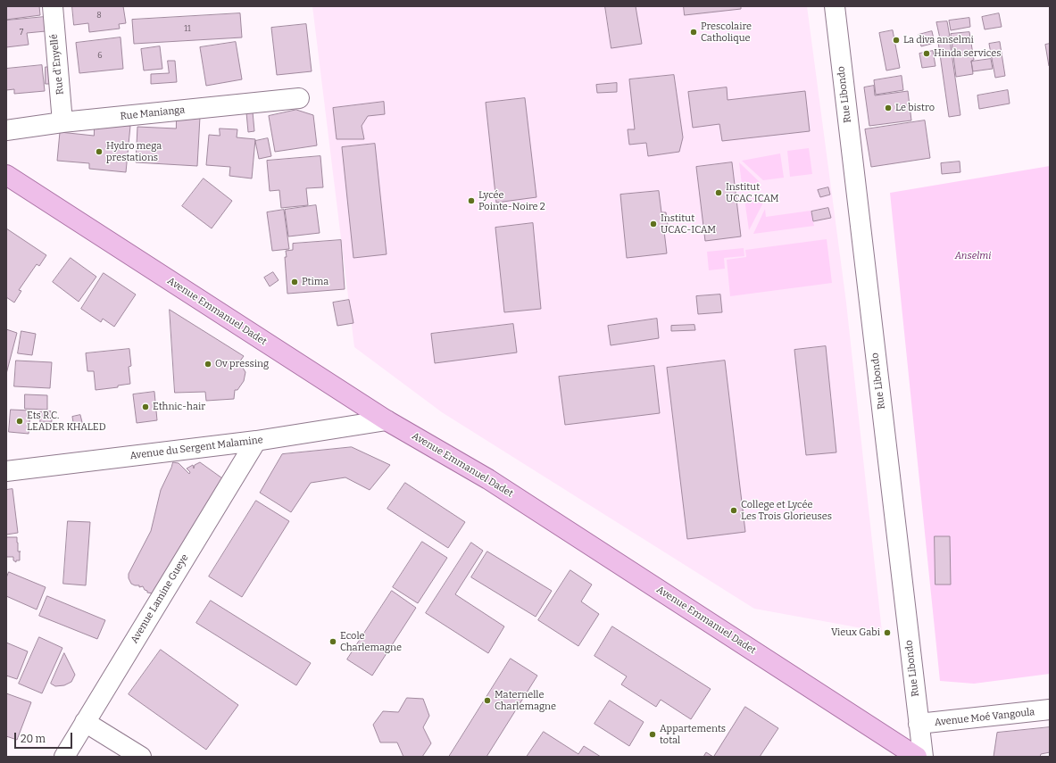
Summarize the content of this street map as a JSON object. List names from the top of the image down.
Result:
{
  "streets": {
    "main road": ["Avenue Emmanuel Dadet"],
    "street": [
      "Rue d'Enyellé",
      "Rue Libondo",
      "Rue Manianga",
      "Avenue du Sergent Malamine",
      "Avenue Lamine Gueye",
      "Avenue Moé Vangoula"
    ]
  },
  "crossings": [
    ["Rue d'Enyellé", "Rue Manianga"],
    ["Rue Libondo", "Avenue Moé Vangoula"],
    ["Avenue Emmanuel Dadet", "Avenue du Sergent Malamine"],
    ["Avenue du Sergent Malamine", "Avenue Lamine Gueye"]
  ],
  "parks": ["Anselmi"],
  "places": [
    "Prescolaire Catholique",
    "La diva anselmi",
    "Hinda services",
    "Le bistro",
    "Hydro mega prestations",
    "Institut UCAC ICAM",
    "Lycée Pointe-Noire 2",
    "Institut UCAC-ICAM",
    "Ptima",
    "Ov pressing",
    "Ethnic-hair",
    "Ets R.C. LEADER KHALED",
    "College et Lycée Les Trois Glorieuses",
    "Vieux Gabi",
    "Ecole Charlemagne",
    "Maternelle Charlemagne",
    "Appartements total"
  ],
  "house_numbers": [
    "8",
    "11",
    "7",
    "6"
  ],
  "scale_bar": "20 m"
}
